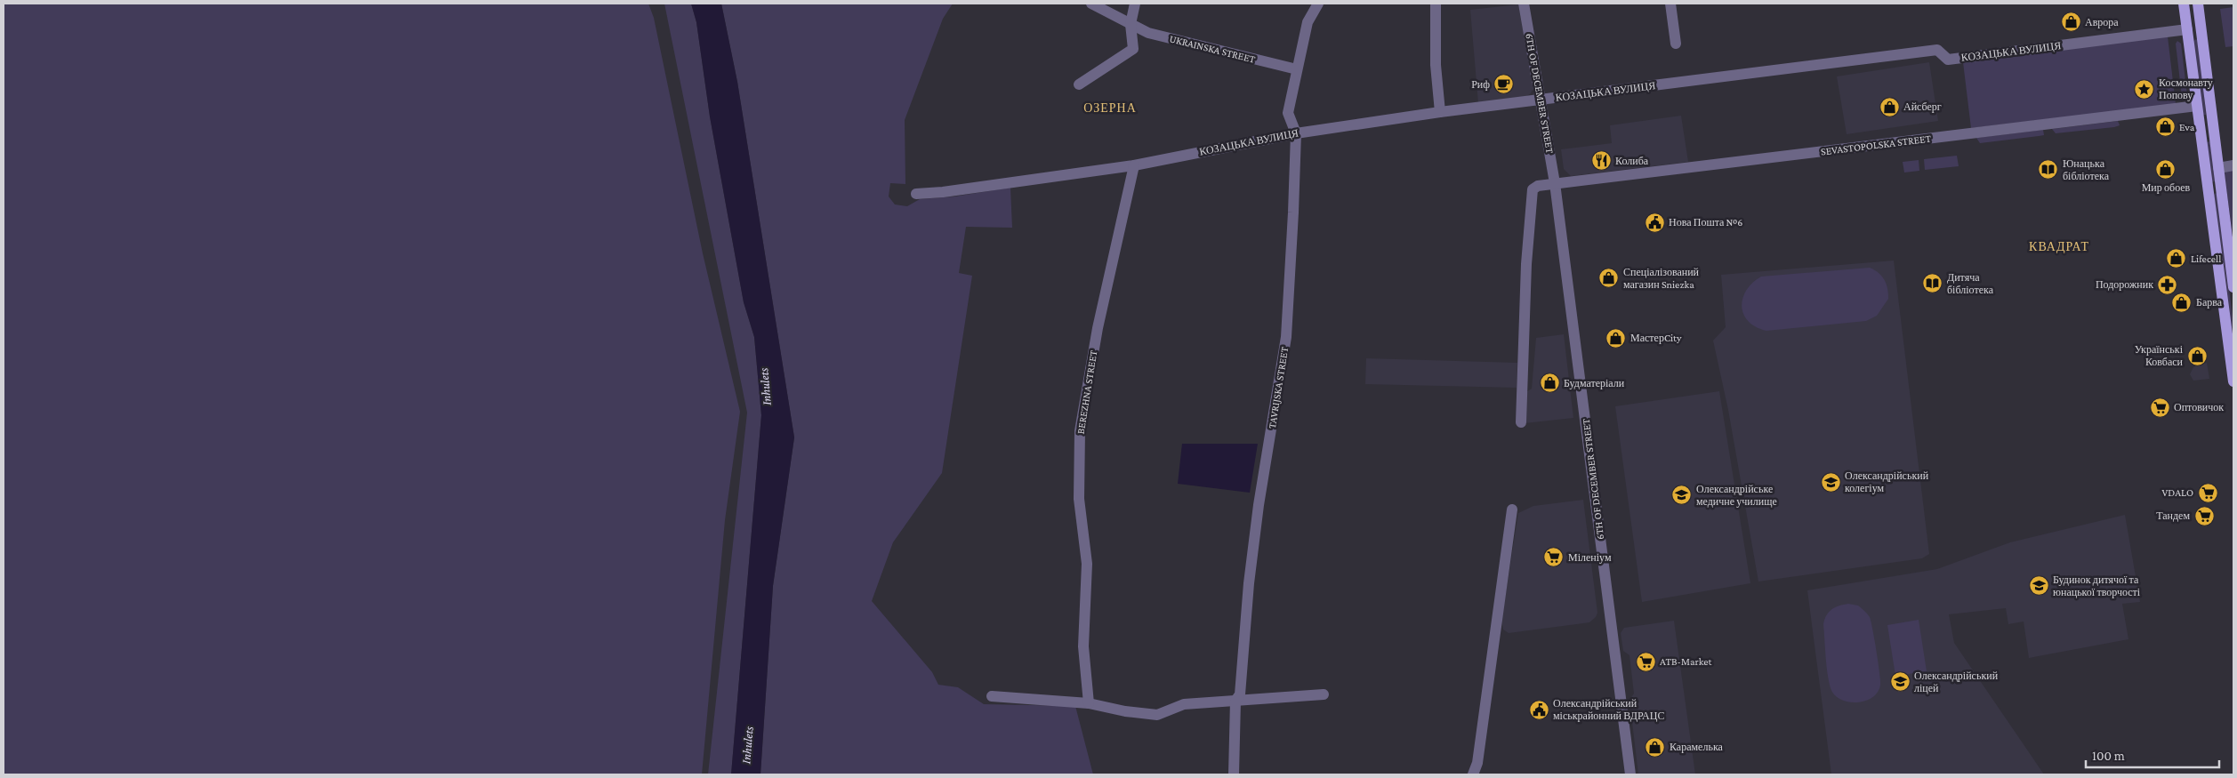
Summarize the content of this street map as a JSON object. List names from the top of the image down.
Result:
{
  "streets": {
    "street": [
      "UKRAINSKA STREET",
      "КОЗАЦЬКА ВУЛИЦЯ",
      "6TH OF DECEMBER STREET",
      "SEVASTOPOLSKA STREET",
      "TAVRIJSKA STREET",
      "BEREZHNA STREET"
    ]
  },
  "crossings": [
    ["UKRAINSKA STREET", "TAVRIJSKA STREET"],
    ["КОЗАЦЬКА ВУЛИЦЯ", "6TH OF DECEMBER STREET"],
    ["КОЗАЦЬКА ВУЛИЦЯ", "TAVRIJSKA STREET"],
    ["КОЗАЦЬКА ВУЛИЦЯ", "BEREZHNA STREET"],
    ["6TH OF DECEMBER STREET", "SEVASTOPOLSKA STREET"]
  ],
  "districts": ["ОЗЕРНА", "КВАДРАТ"],
  "water": ["Inhulets"],
  "places": {
    "shop": [
      "Аврора",
      "Айсберг",
      "Eva",
      "Мир обоев",
      "Lifecell",
      "Спеціалізований магазин Sniezka",
      "Барва",
      "МастерCity",
      "Українські Ковбаси",
      "Будматеріали",
      "Карамелька"
    ],
    "cafe": ["Риф"],
    "place": ["Космонавту Попову"],
    "restaurant": ["Колиба"],
    "library": ["Юнацька бібліотека", "Дитяча бібліотека"],
    "public building": ["Нова Пошта №6", "Олександрійський міськрайонний ВДРАЦС"],
    "pharmacy": ["Подорожник"],
    "supermarket": [
      "Оптовичок",
      "VDALO",
      "Тандем",
      "Міленіум",
      "ATB-Market"
    ],
    "school or university": [
      "Олександрійський колегіум",
      "Олександрійське медичне училище",
      "Будинок дитячої та юнацької творчості",
      "Олександрійський ліцей"
    ]
  },
  "scale_bar": "100 m"
}
